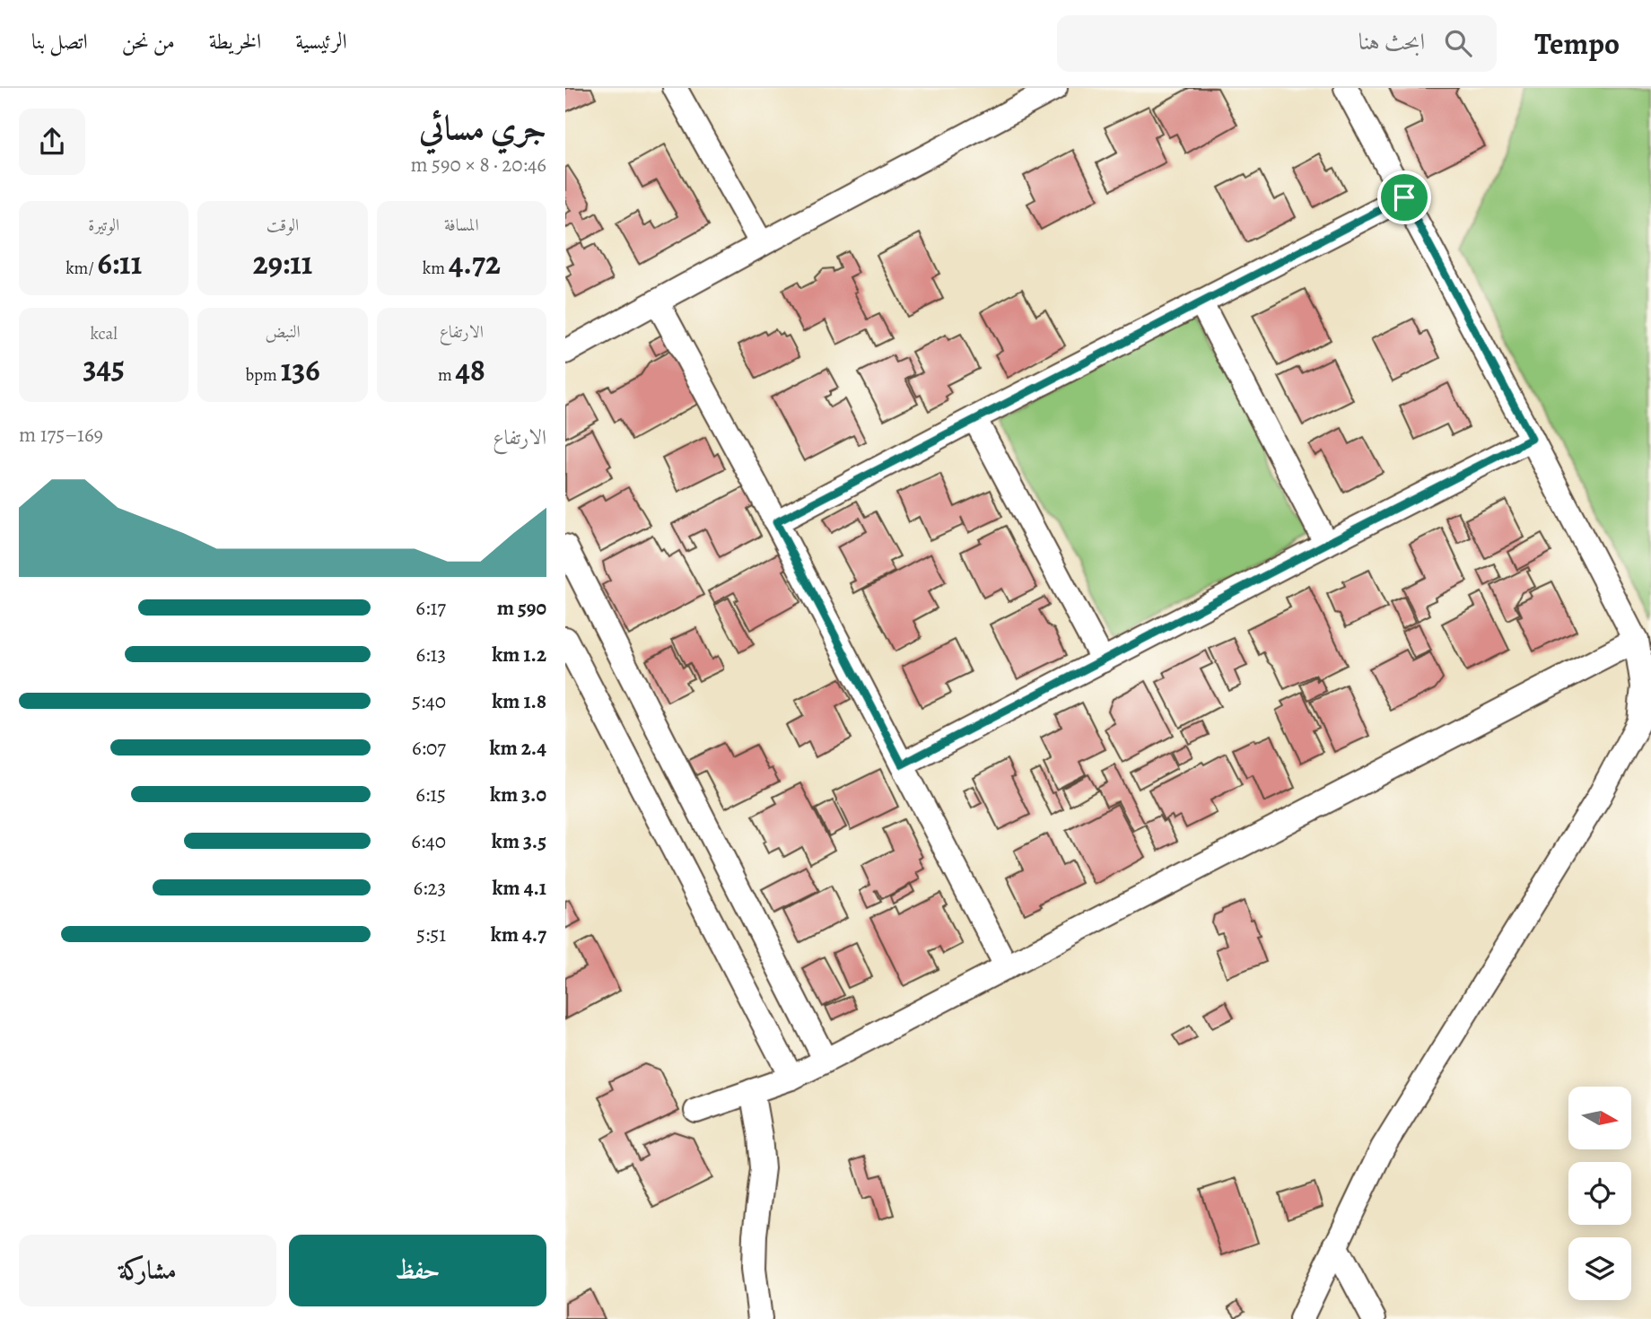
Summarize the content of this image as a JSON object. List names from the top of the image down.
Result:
{
  "north": "right",
  "page": {
    "header": "Tempo",
    "search": "ابحث هنا",
    "nav": [
      "الرئيسية",
      "الخريطة",
      "من نحن",
      "اتصل بنا"
    ],
    "heading": ["جري مسائي", "20:46 · 8 × 590 m"],
    "stats": [
      ["المسافة", "4.72 km"],
      ["الوقت", "29:11"],
      ["الوتيرة", "6:11 /km"],
      ["الارتفاع", "48 m"],
      ["النبض", "136 bpm"],
      ["kcal", "345"]
    ],
    "chart": ["الارتفاع", "169–175 m"],
    "list": [
      {
        "name": "590 m",
        "note": "6:17"
      },
      {
        "name": "1.2 km",
        "note": "6:13"
      },
      {
        "name": "1.8 km",
        "note": "5:40"
      },
      {
        "name": "2.4 km",
        "note": "6:07"
      },
      {
        "name": "3.0 km",
        "note": "6:15"
      },
      {
        "name": "3.5 km",
        "note": "6:40"
      },
      {
        "name": "4.1 km",
        "note": "6:23"
      },
      {
        "name": "4.7 km",
        "note": "5:51"
      }
    ],
    "buttons": ["حفظ", "مشاركة"]
  }
}
